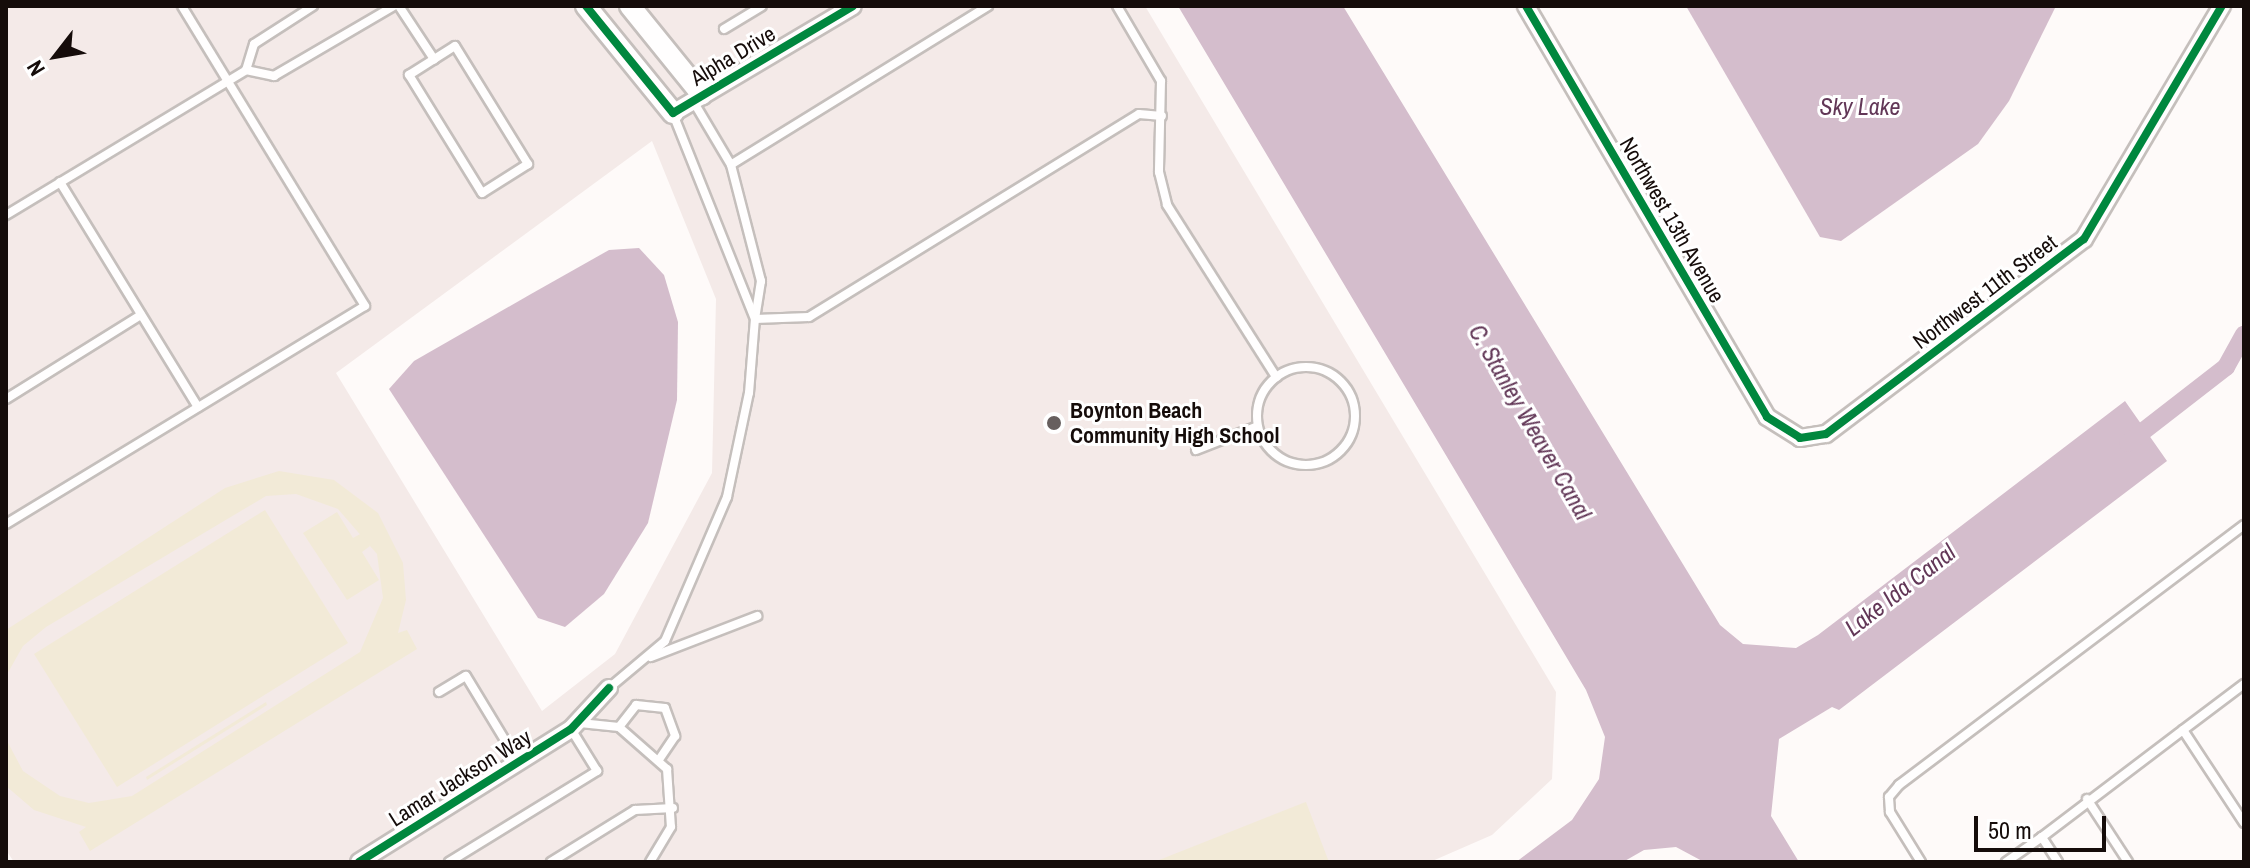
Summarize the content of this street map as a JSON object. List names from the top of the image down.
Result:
{
  "streets": {
    "street": [
      "Alpha Drive",
      "Northwest 13th Avenue",
      "Northwest 11th Street",
      "Lamar Jackson Way"
    ]
  },
  "crossings": [
    ["Northwest 13th Avenue", "Northwest 11th Street"]
  ],
  "water": ["Sky Lake", "C. Stanley Weaver Canal", "Lake Ida Canal"],
  "places": ["Boynton Beach Community High School"],
  "scale_bar": "50 m",
  "north": "bottom left"
}
